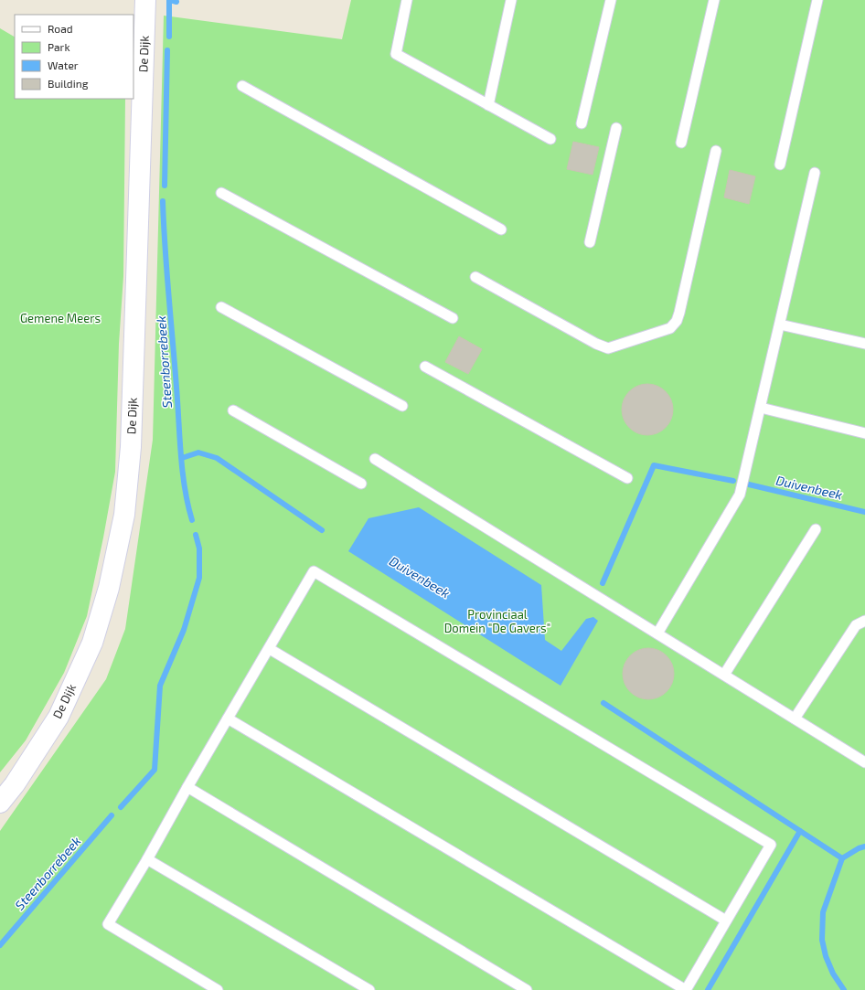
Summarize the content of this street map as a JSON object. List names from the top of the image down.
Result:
{
  "streets": {
    "street": ["De Dijk"]
  },
  "water": ["Steenborrebeek", "Duivenbeek"],
  "parks": ["Gemene Meers", "Provinciaal Domein \"De Gavers\""],
  "legend": [
    "Road",
    "Park",
    "Water",
    "Building"
  ]
}
